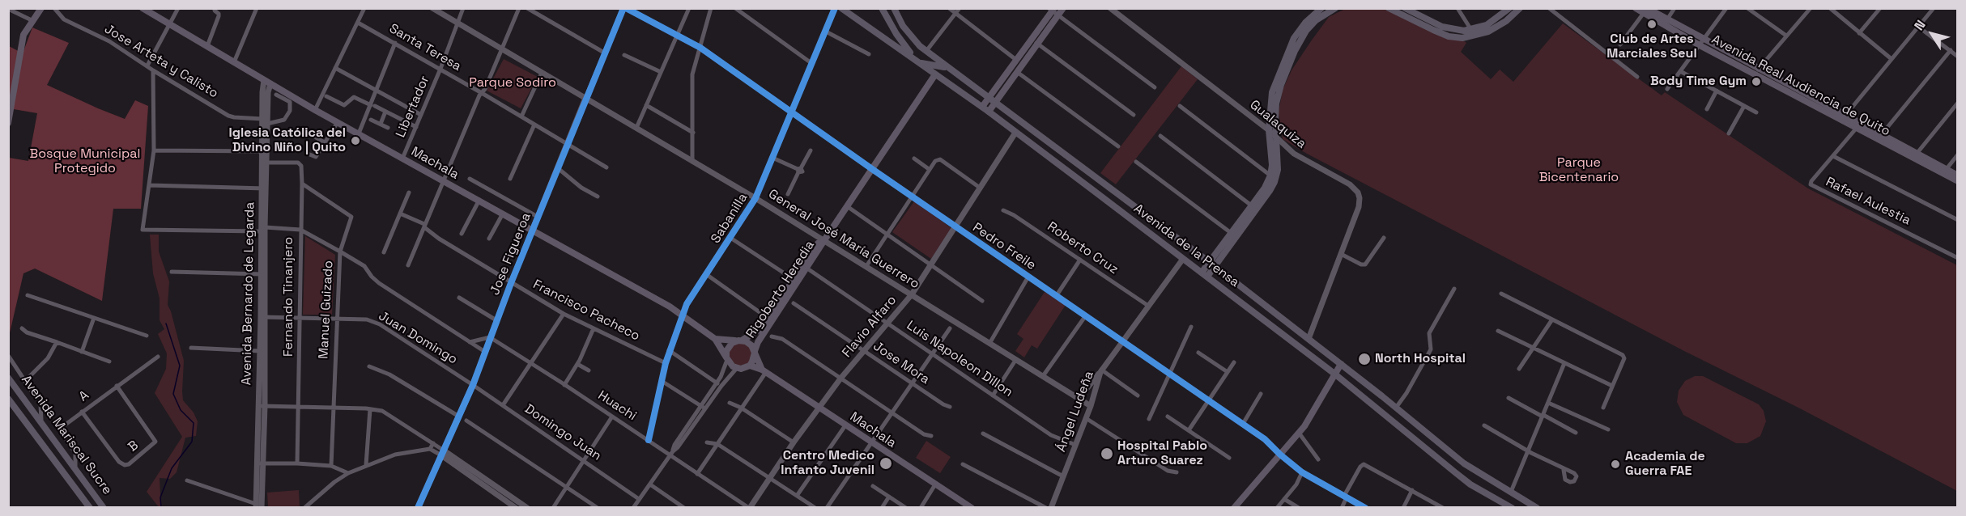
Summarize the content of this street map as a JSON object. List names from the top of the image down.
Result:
{
  "streets": {
    "main road": [
      "Avenida Real Audiencia de Quito",
      "Machala",
      "Avenida de la Prensa",
      "Rigoberto Heredia",
      "Avenida Mariscal Sucre"
    ],
    "street": [
      "Santa Teresa",
      "Jose Arteta y Calisto",
      "Libertador",
      "Gualaquiza",
      "Rafael Aulestia",
      "Sabanilla",
      "General José María Guerrero",
      "Pedro Freile",
      "Roberto Cruz",
      "Jose Figueroa",
      "Avenida Bernardo de Legarda",
      "Fernando Tinanjero",
      "Manuel Guizado",
      "Francisco Pacheco",
      "Flavio Alfaro",
      "Juan Domingo",
      "Luis Napoleon Dillon",
      "Jose Mora",
      "A",
      "Huachi",
      "Ángel Ludeña",
      "Domingo Juan",
      "B"
    ]
  },
  "crossings": [
    ["Santa Teresa", "Libertador"],
    ["Santa Teresa", "Jose Figueroa"],
    ["Jose Arteta y Calisto", "Avenida Bernardo de Legarda"],
    ["Avenida Real Audiencia de Quito", "Rafael Aulestia"],
    ["Libertador", "Machala"],
    ["Libertador", "General José María Guerrero"],
    ["Gualaquiza", "Avenida de la Prensa"],
    ["Machala", "Sabanilla"],
    ["Machala", "Jose Figueroa"],
    ["Machala", "Rigoberto Heredia"],
    ["Machala", "Avenida Bernardo de Legarda"],
    ["Machala", "Flavio Alfaro"],
    ["Sabanilla", "General José María Guerrero"],
    ["Sabanilla", "Pedro Freile"],
    ["Sabanilla", "Francisco Pacheco"],
    ["Sabanilla", "Huachi"],
    ["General José María Guerrero", "Jose Figueroa"],
    ["General José María Guerrero", "Rigoberto Heredia"],
    ["General José María Guerrero", "Flavio Alfaro"],
    ["General José María Guerrero", "Ángel Ludeña"],
    ["Avenida de la Prensa", "Rigoberto Heredia"],
    ["Avenida de la Prensa", "Flavio Alfaro"],
    ["Avenida de la Prensa", "Ángel Ludeña"],
    ["Pedro Freile", "Jose Figueroa"],
    ["Pedro Freile", "Rigoberto Heredia"],
    ["Pedro Freile", "Flavio Alfaro"],
    ["Pedro Freile", "Ángel Ludeña"],
    ["Roberto Cruz", "Ángel Ludeña"],
    ["Jose Figueroa", "Francisco Pacheco"],
    ["Jose Figueroa", "Juan Domingo"],
    ["Jose Figueroa", "Huachi"],
    ["Jose Figueroa", "Domingo Juan"],
    ["Avenida Bernardo de Legarda", "Fernando Tinanjero"],
    ["Avenida Bernardo de Legarda", "Juan Domingo"],
    ["Fernando Tinanjero", "Manuel Guizado"],
    ["Fernando Tinanjero", "Juan Domingo"],
    ["Manuel Guizado", "Juan Domingo"],
    ["Flavio Alfaro", "Luis Napoleon Dillon"],
    ["Flavio Alfaro", "Jose Mora"],
    ["Flavio Alfaro", "Huachi"],
    ["Juan Domingo", "Domingo Juan"],
    ["Luis Napoleon Dillon", "Ángel Ludeña"],
    ["A", "Avenida Mariscal Sucre"],
    ["A", "B"]
  ],
  "parks": ["Parque Sodiro", "Bosque Municipal Protegido", "Parque Bicentenario"],
  "places": [
    "Club de Artes Marciales Seul",
    "Body Time Gym",
    "Iglesia Católica del Divino Niño | Quito",
    "North Hospital",
    "Hospital Pablo Arturo Suarez",
    "Centro Medico Infanto Juvenil",
    "Academia de Guerra FAE"
  ],
  "north": "top left"
}
